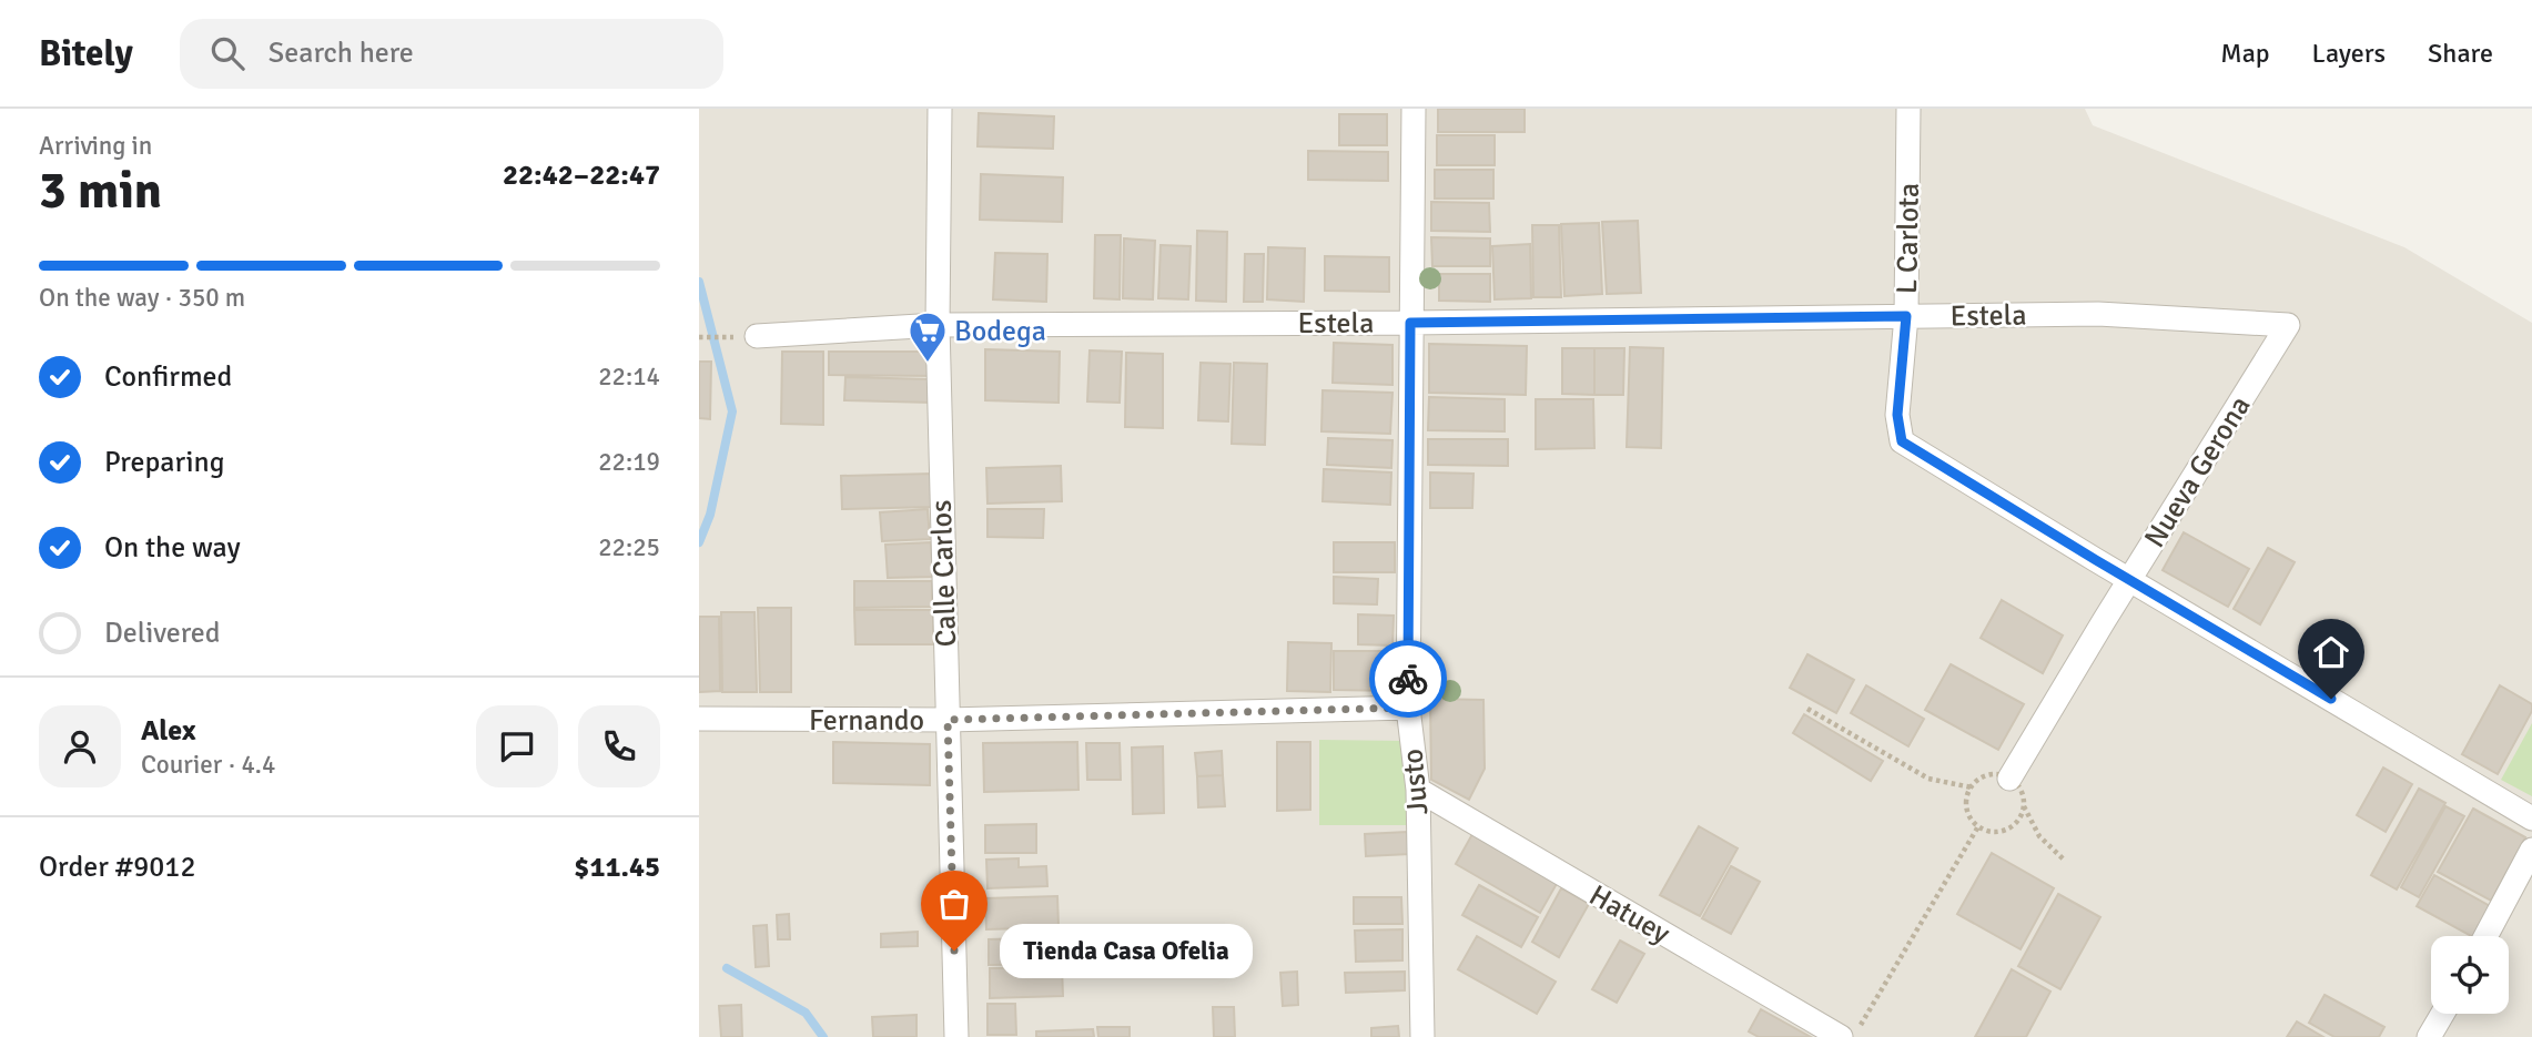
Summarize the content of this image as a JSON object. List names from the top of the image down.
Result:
{
  "streets": {
    "street": [
      "L Carlota",
      "Estela",
      "Nueva Gerona",
      "Calle Carlos",
      "Fernando",
      "Justo",
      "Hatuey"
    ]
  },
  "crossings": [
    ["L Carlota", "Estela"],
    ["L Carlota", "Nueva Gerona"],
    ["Estela", "Nueva Gerona"],
    ["Estela", "Calle Carlos"],
    ["Estela", "Justo"],
    ["Calle Carlos", "Fernando"],
    ["Fernando", "Justo"],
    ["Justo", "Hatuey"]
  ],
  "places": {
    "supermarket": ["Bodega"],
    "other": ["Tienda Casa Ofelia"]
  },
  "page": {
    "header": "Bitely",
    "search": "Search here",
    "nav": ["Map", "Layers", "Share"],
    "heading": ["3 min", "Arriving in", "22:42–22:47"],
    "panel": [
      "Alex",
      "Courier · 4.4",
      "Order #9012",
      "$11.45"
    ],
    "bar": "On the way · 350 m",
    "list": [
      ["Confirmed", "22:14"],
      ["Preparing", "22:19"],
      ["On the way", "22:25"],
      "Delivered"
    ],
    "bubble": "Tienda Casa Ofelia"
  }
}
